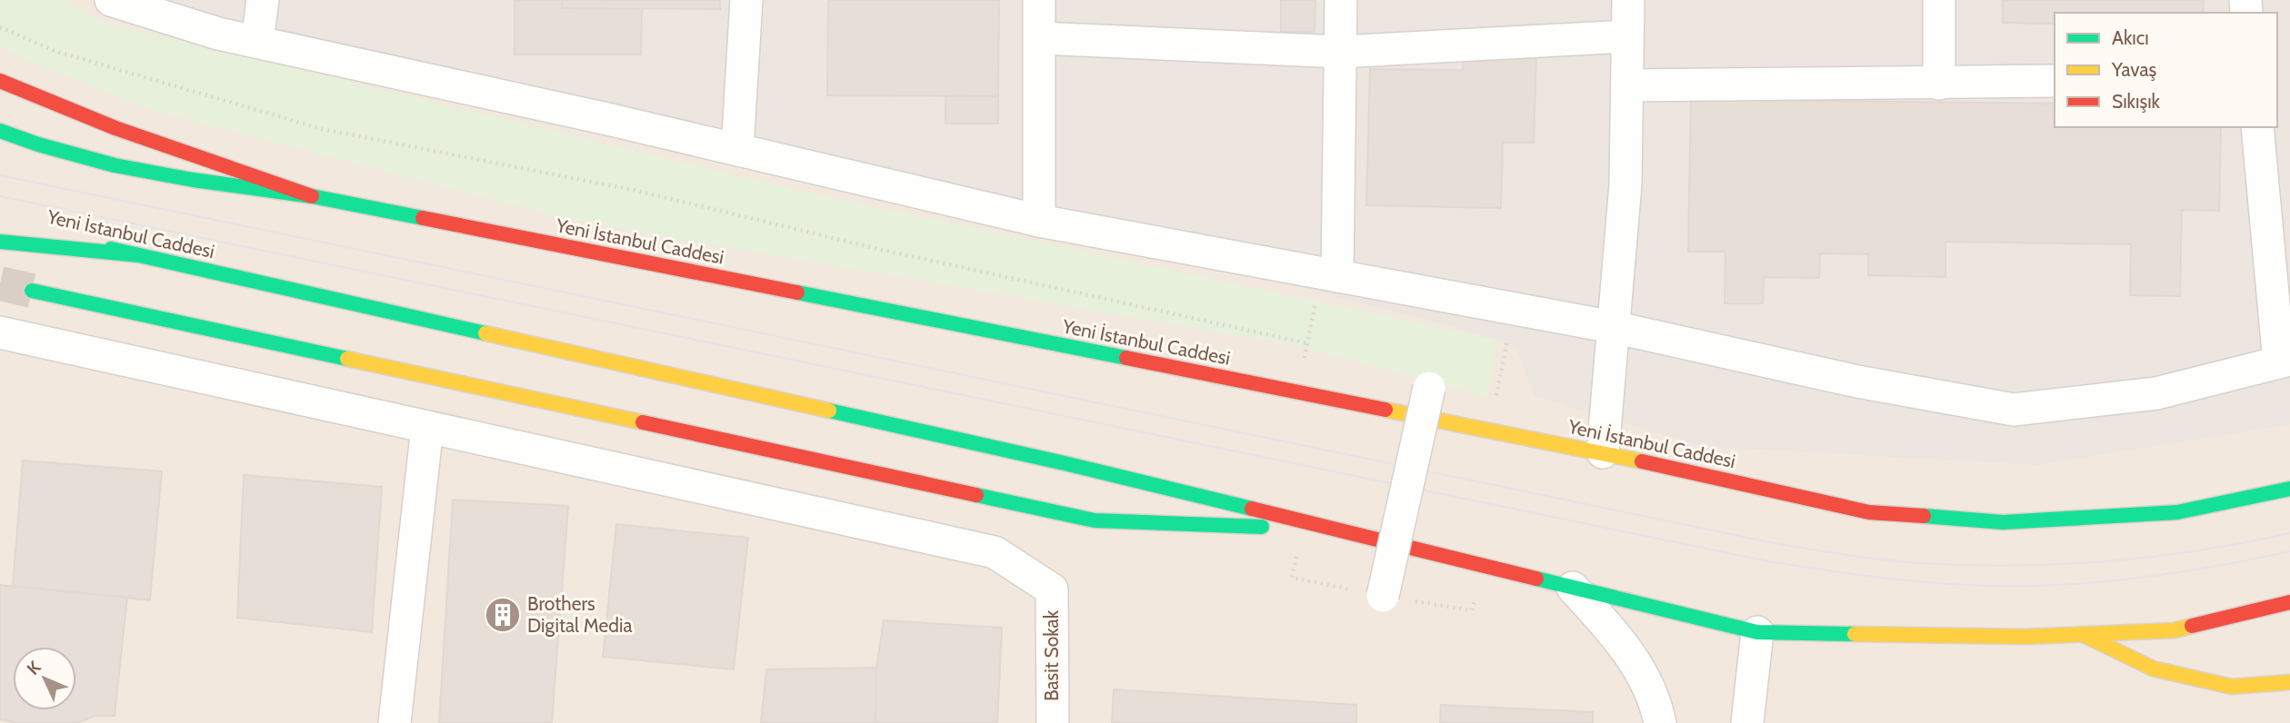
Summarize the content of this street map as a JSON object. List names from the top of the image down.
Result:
{
  "streets": {
    "main road": ["Yeni İstanbul Caddesi"],
    "street": ["Basit Sokak"]
  },
  "places": {
    "building": ["Brothers Digital Media"]
  },
  "legend": ["Akıcı", "Yavaş", "Sıkışık"],
  "north": "top left"
}
